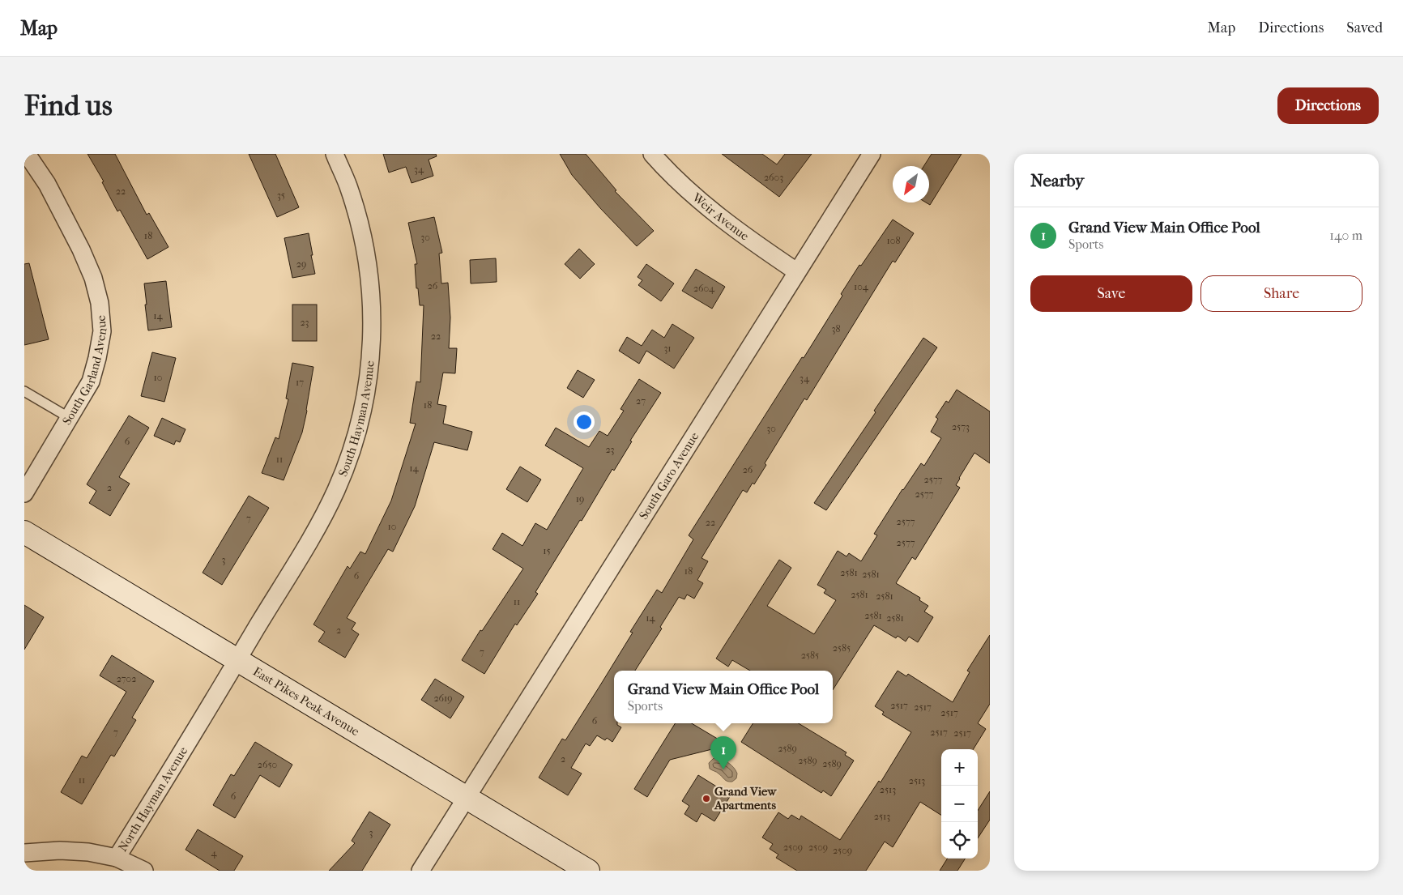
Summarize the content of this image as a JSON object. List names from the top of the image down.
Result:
{
  "streets": {
    "main road": ["East Pikes Peak Avenue"],
    "street": [
      "Weir Avenue",
      "South Garland Avenue",
      "South Hayman Avenue",
      "South Garo Avenue",
      "North Hayman Avenue"
    ]
  },
  "crossings": [
    ["Weir Avenue", "South Garo Avenue"],
    ["South Hayman Avenue", "East Pikes Peak Avenue"],
    ["South Hayman Avenue", "North Hayman Avenue"],
    ["South Garo Avenue", "East Pikes Peak Avenue"],
    ["East Pikes Peak Avenue", "North Hayman Avenue"]
  ],
  "places": ["Grand View Apartments"],
  "house_numbers": [
    "34",
    "2603",
    "22",
    "35",
    "18",
    "30",
    "108",
    "29",
    "26",
    "104",
    "2604",
    "14",
    "23",
    "38",
    "22",
    "31",
    "10",
    "34",
    "17",
    "27",
    "18",
    "2573",
    "30",
    "6",
    "23",
    "11",
    "14",
    "26",
    "2577",
    "2",
    "2577",
    "19",
    "7",
    "2577",
    "22",
    "10",
    "2577",
    "15",
    "3",
    "18",
    "2581",
    "2581",
    "6",
    "2581",
    "2581",
    "11",
    "2581",
    "14",
    "2581",
    "2",
    "2585",
    "7",
    "2585",
    "2702",
    "2619",
    "2517",
    "2517",
    "2517",
    "6",
    "7",
    "2517",
    "2517",
    "2589",
    "2",
    "2589",
    "2589",
    "2650",
    "11",
    "2513",
    "2513",
    "6",
    "2513",
    "3",
    "2509",
    "2509",
    "2509",
    "4"
  ],
  "north": "bottom left",
  "page": {
    "header": "Map",
    "nav": ["Map", "Directions", "Saved"],
    "buttons": [
      "Directions",
      ["Save", "Share"]
    ],
    "title": "Find us",
    "heading": "Nearby",
    "list": [
      {
        "mark": "1",
        "name": "Grand View Main Office Pool",
        "note": "Sports",
        "value": "140 m"
      }
    ],
    "popup": ["Grand View Main Office Pool", "Sports"],
    "pins": "1",
    "map_buttons": ["+", "−"]
  }
}
